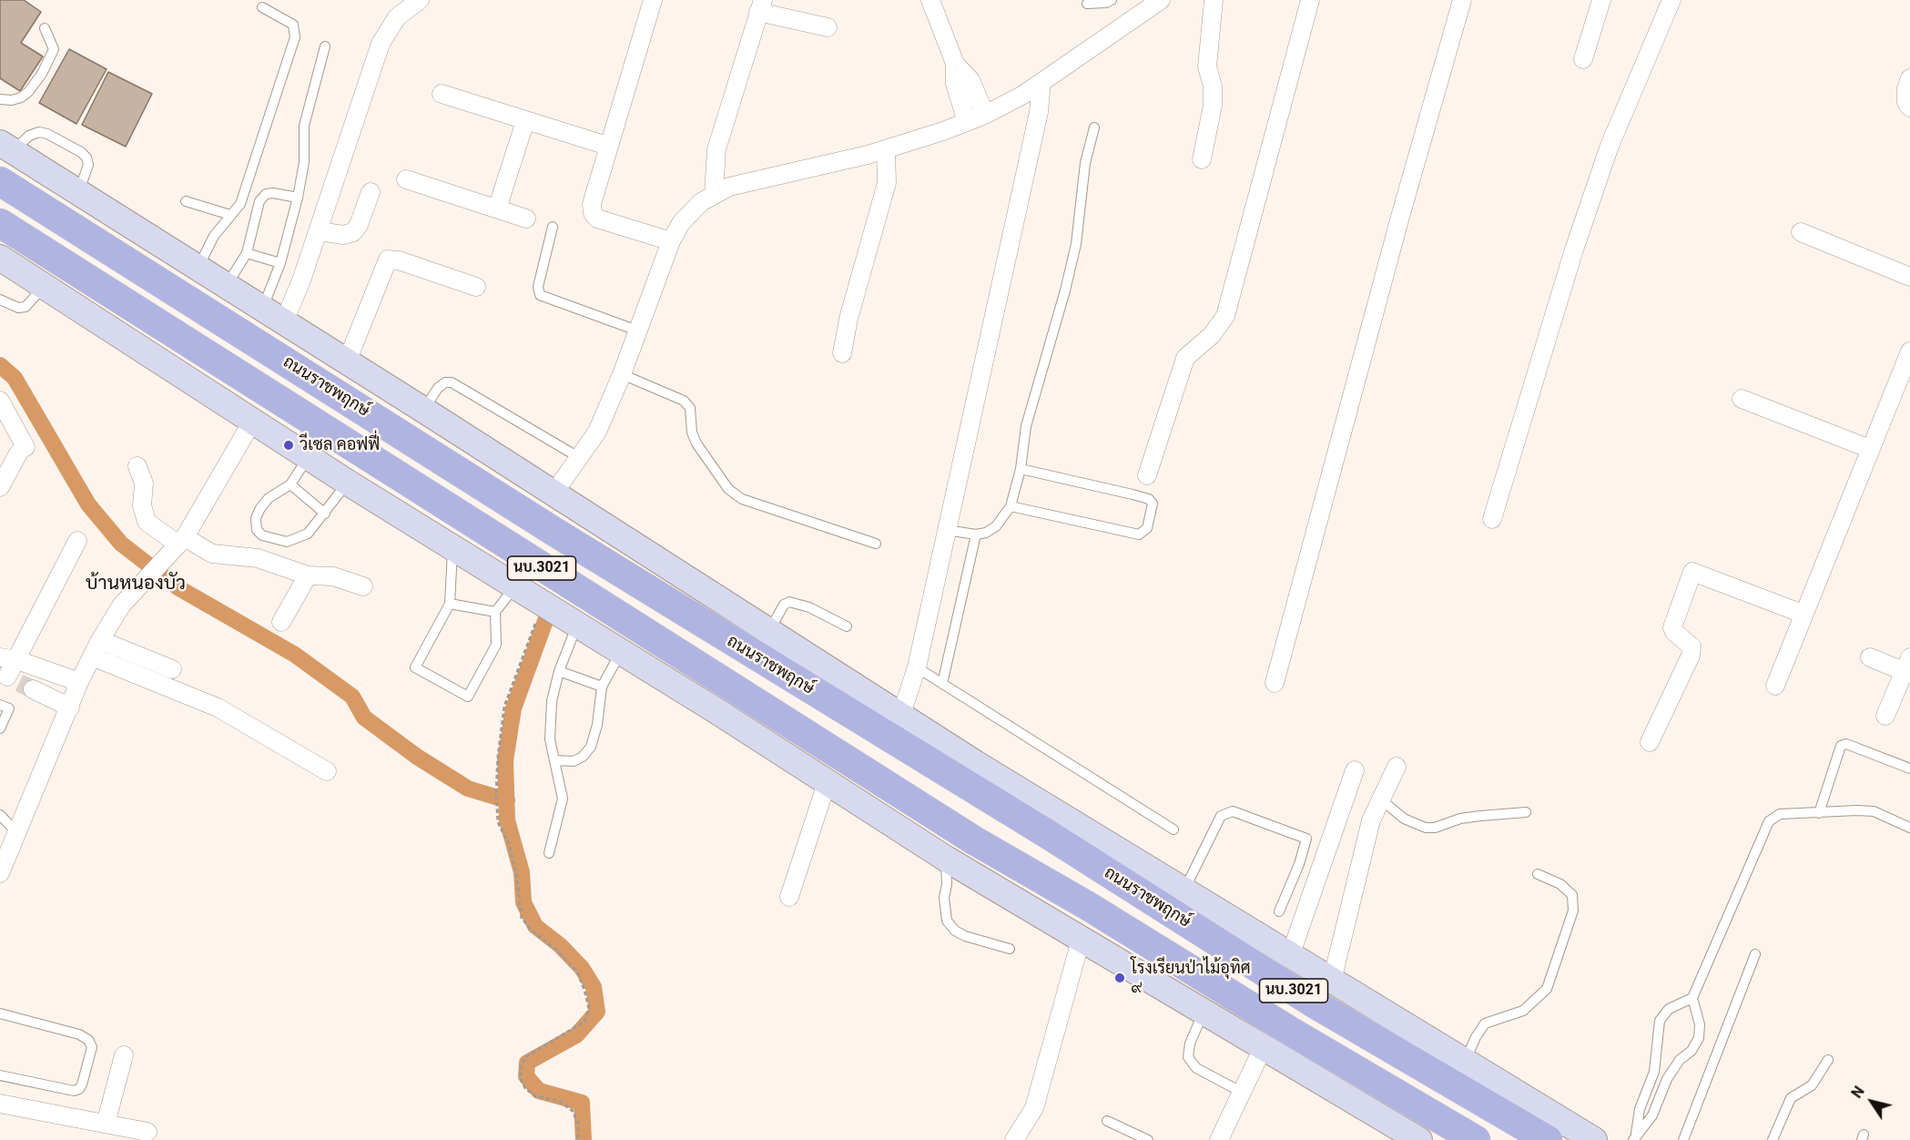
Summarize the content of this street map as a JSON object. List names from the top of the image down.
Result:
{
  "streets": {
    "main road": ["ถนนราชพฤกษ์", "นบ.3021"]
  },
  "districts": ["บ้านหนองบัว"],
  "places": ["วีเซล คอฟฟี่", "โรงเรียนป่าไม้อุทิศ ๙"],
  "north": "top left"
}
